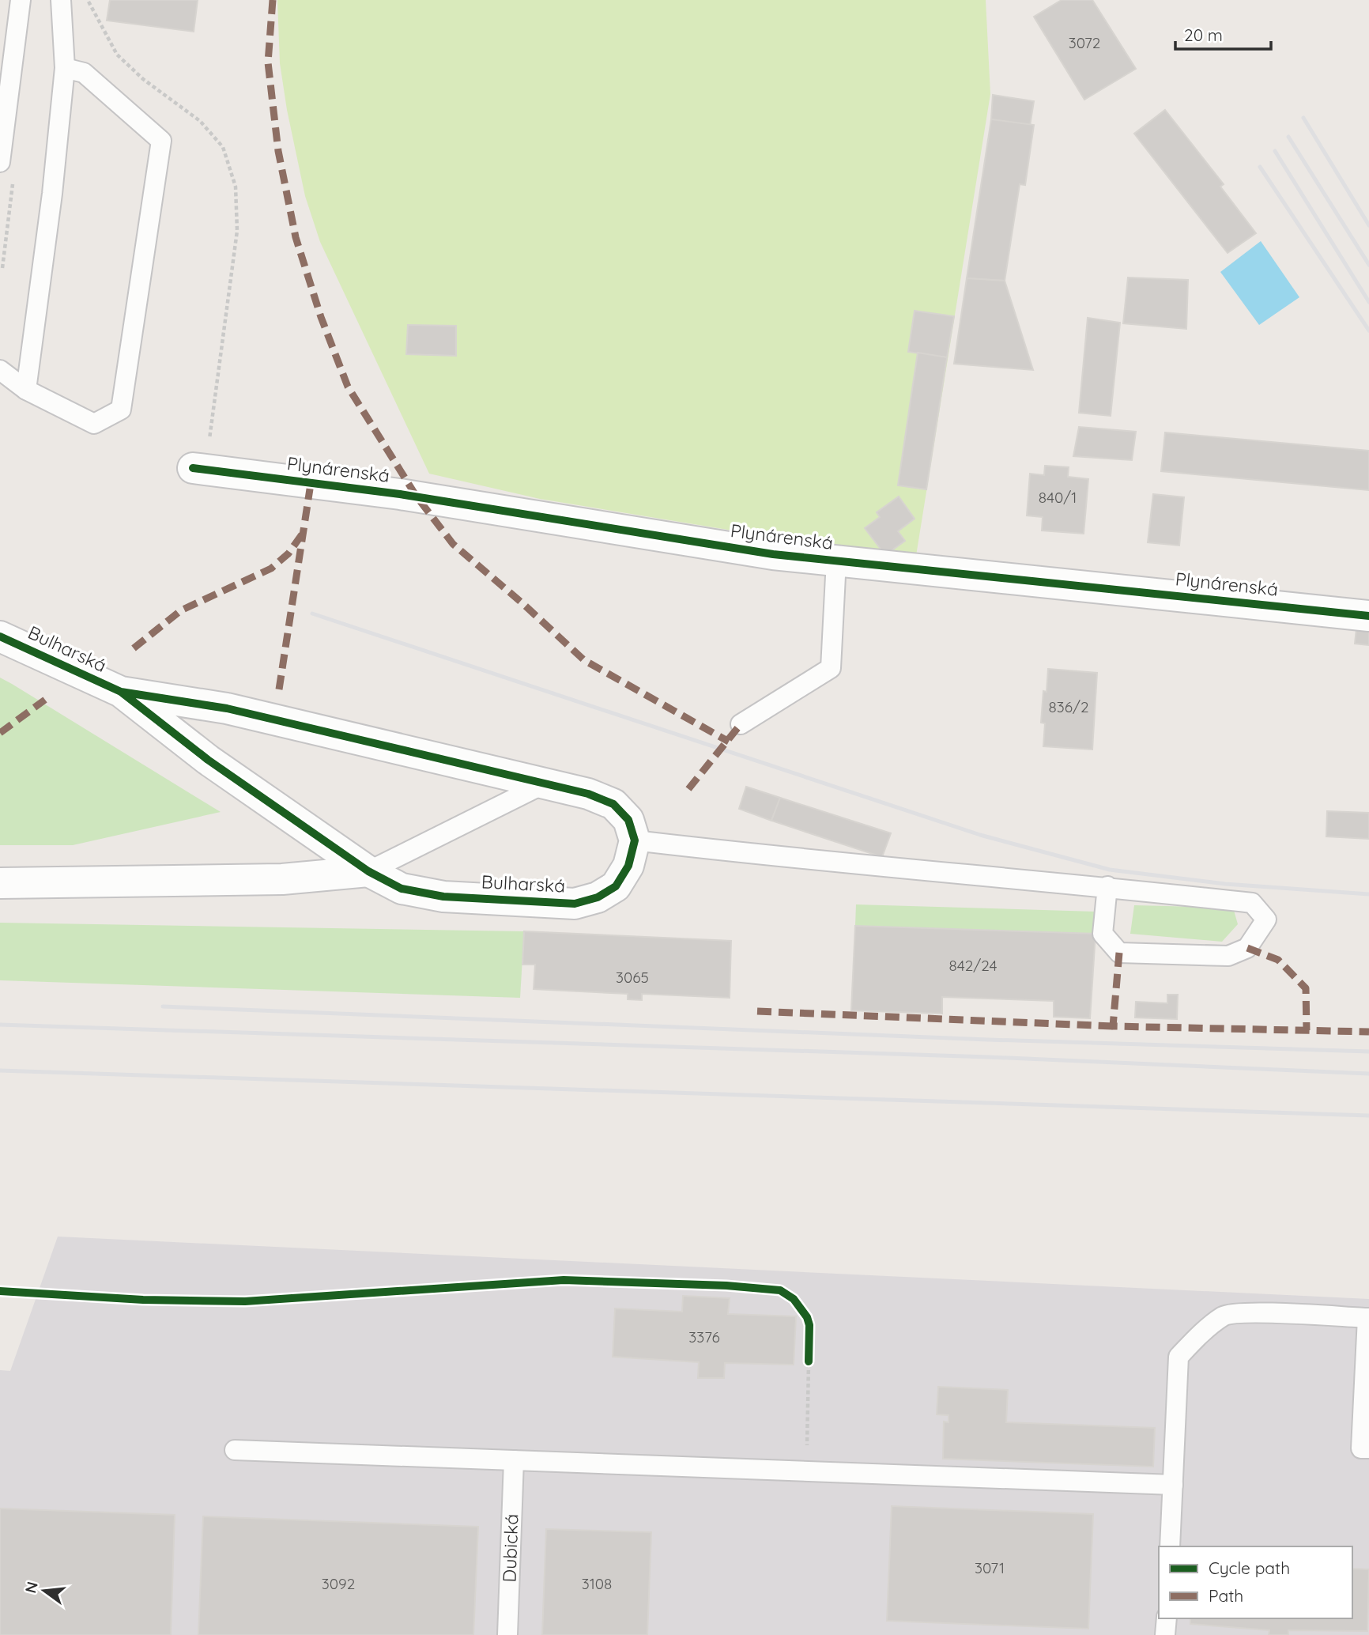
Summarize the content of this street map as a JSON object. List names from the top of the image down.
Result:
{
  "streets": {
    "street": ["Plynárenská", "Bulharská"],
    "lane": ["Dubická"]
  },
  "house_numbers": [
    "3072",
    "840/1",
    "836/2",
    "842/24",
    "3065",
    "3376",
    "3071",
    "3092",
    "3108"
  ],
  "legend": ["Cycle path", "Path"],
  "scale_bar": "20 m",
  "north": "left"
}
